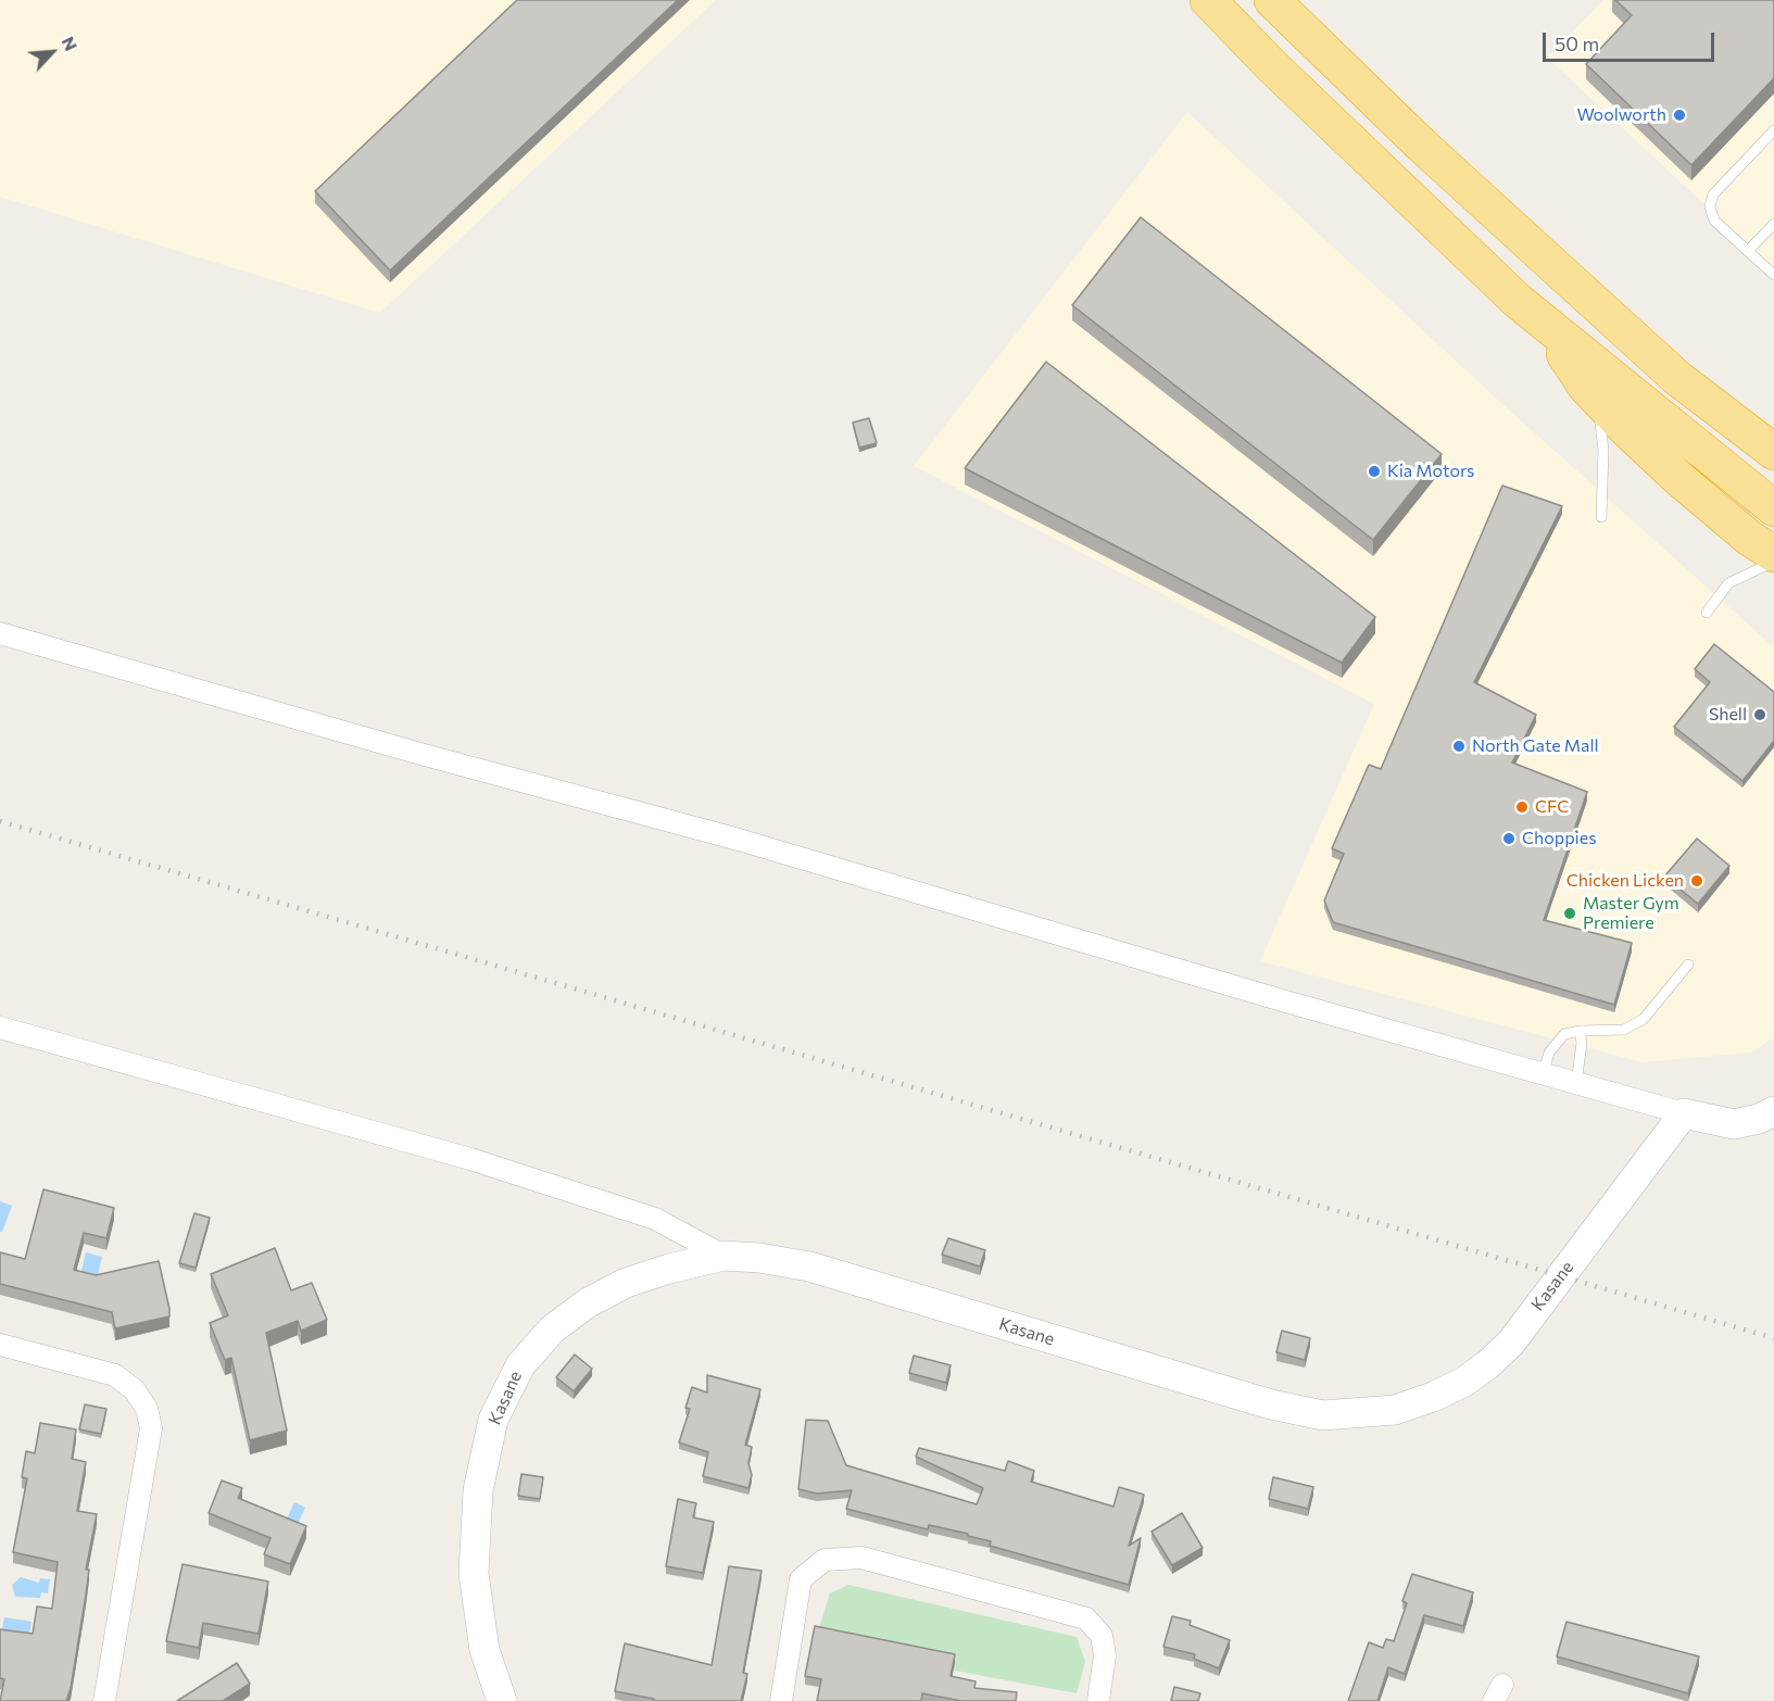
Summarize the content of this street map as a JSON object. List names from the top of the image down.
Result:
{
  "streets": {
    "street": ["Kasane"]
  },
  "places": [
    "Woolworth",
    "Kia Motors",
    "Shell",
    "North Gate Mall",
    "CFC",
    "Choppies",
    "Chicken Licken",
    "Master Gym Premiere"
  ],
  "scale_bar": "50 m",
  "north": "top right"
}
